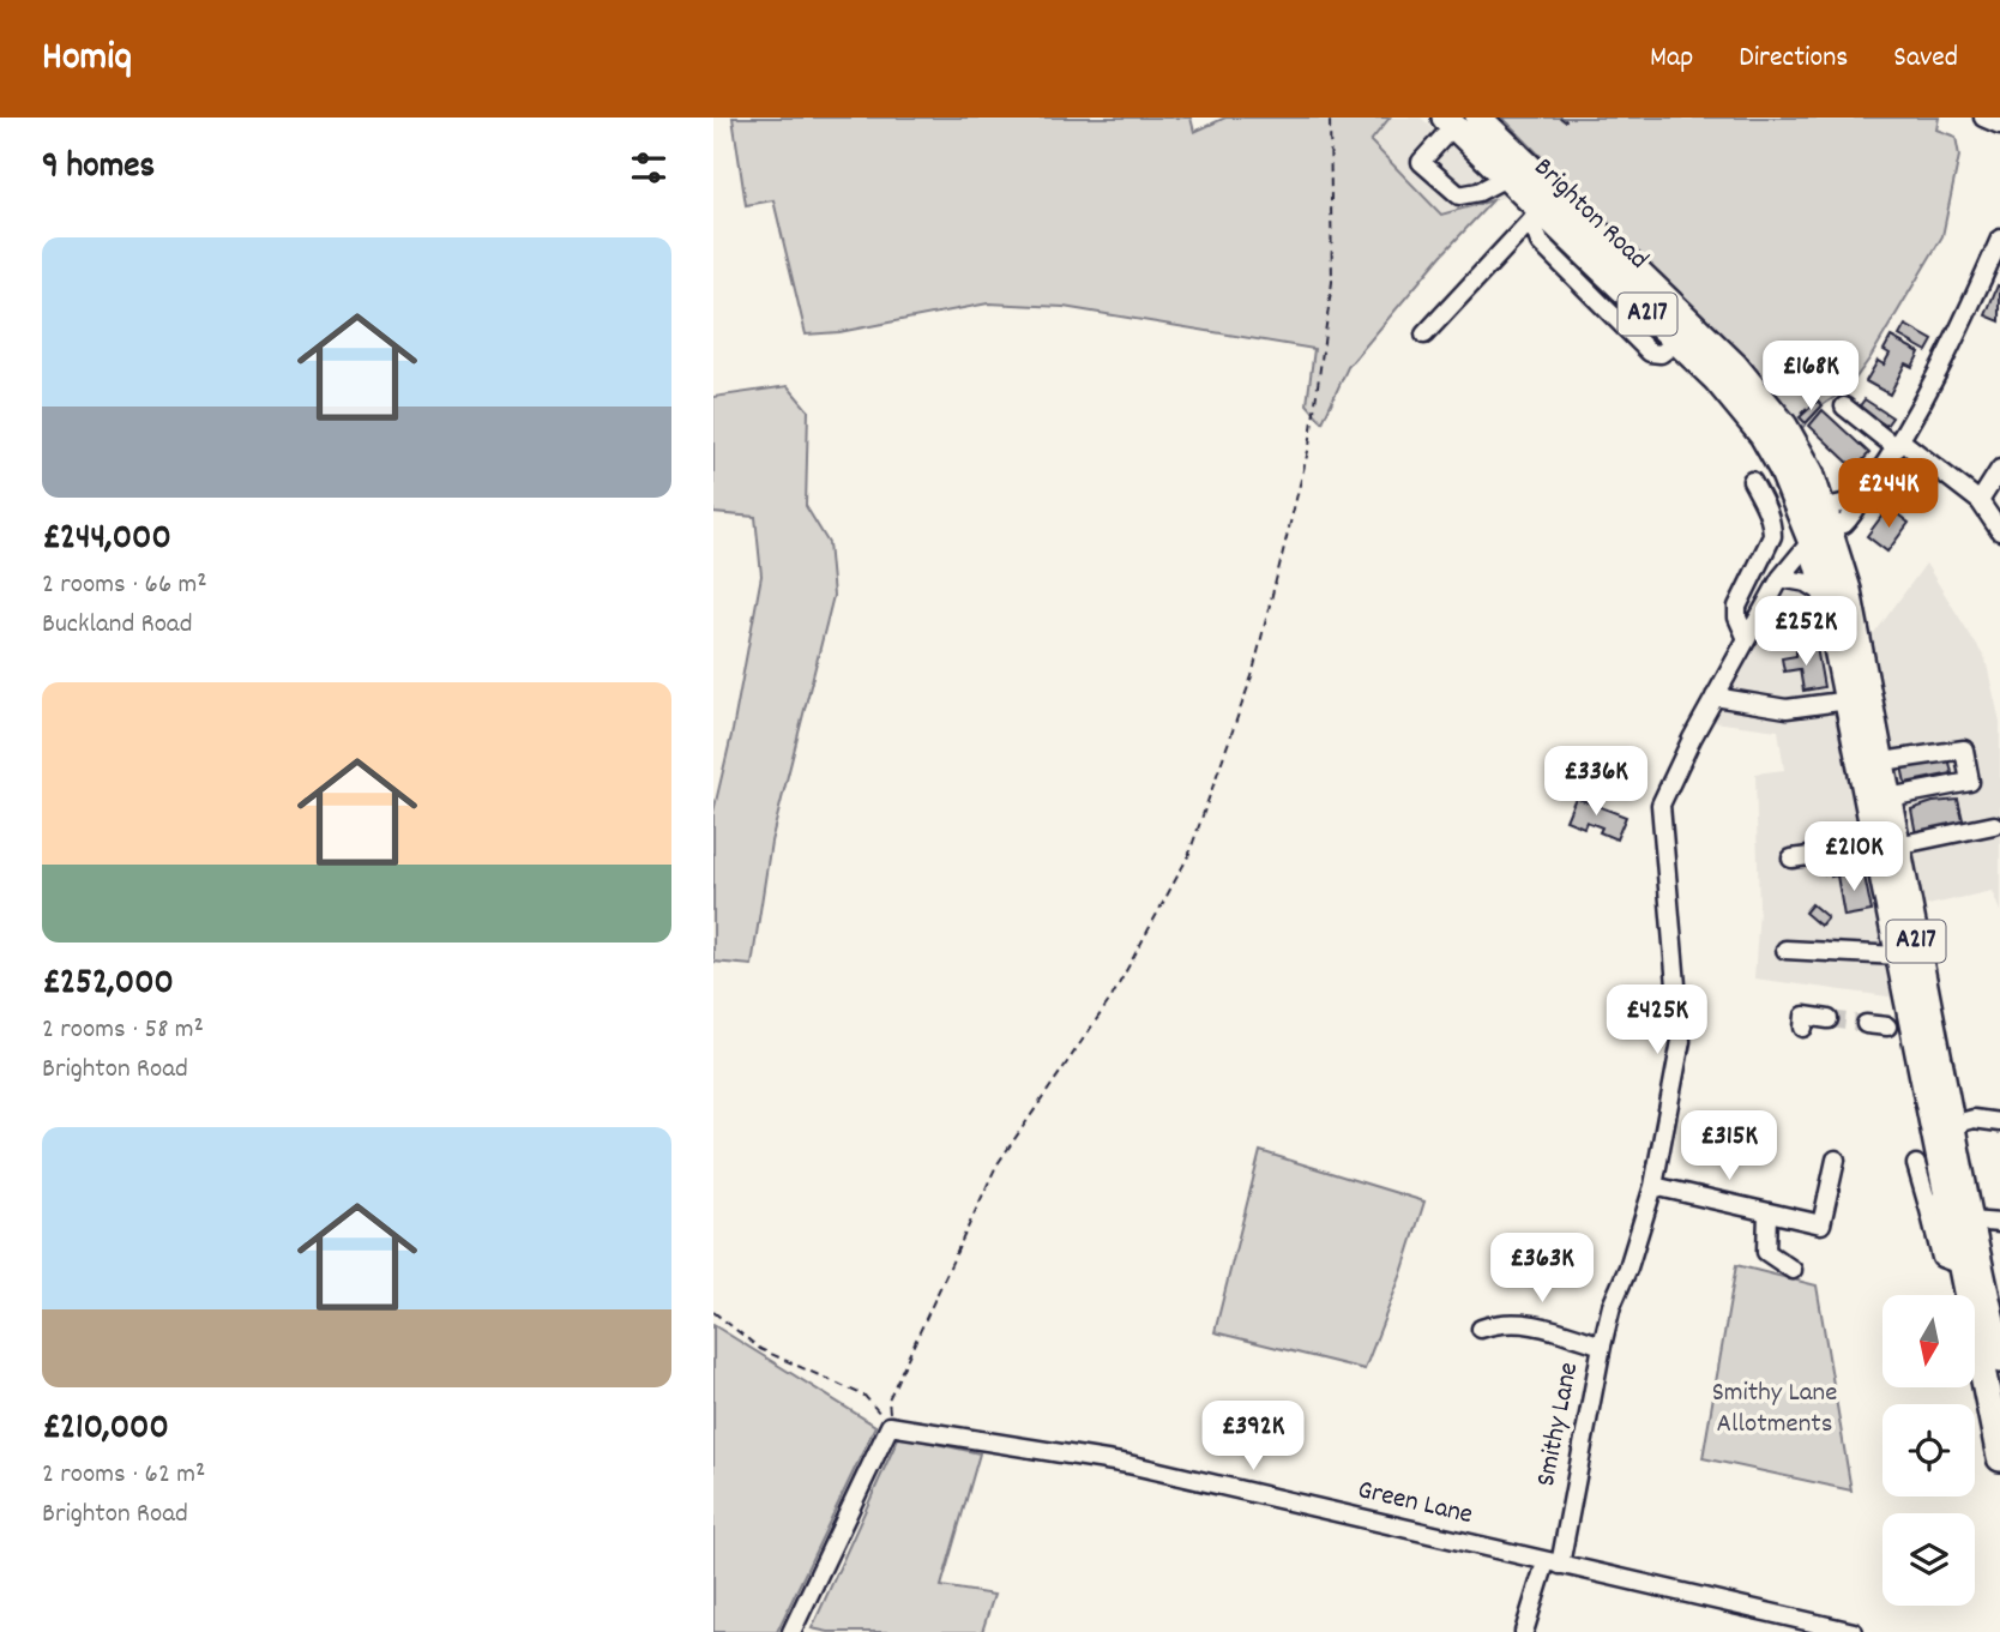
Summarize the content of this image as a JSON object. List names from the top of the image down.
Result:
{
  "streets": {
    "highway": ["Brighton Road", "A217"],
    "street": ["Smithy Lane", "Green Lane"]
  },
  "crossings": [
    ["Brighton Road", "Smithy Lane"],
    ["Smithy Lane", "Green Lane"]
  ],
  "parks": ["Smithy Lane Allotments"],
  "north": "bottom",
  "page": {
    "header": "Homiq",
    "nav": ["Map", "Directions", "Saved"],
    "heading": "9 homes",
    "list": [
      {
        "name": "£244,000",
        "note": "2 rooms · 66 m² · Buckland Road"
      },
      {
        "name": "£252,000",
        "note": "2 rooms · 58 m² · Brighton Road"
      },
      {
        "name": "£210,000",
        "note": "2 rooms · 62 m² · Brighton Road"
      }
    ],
    "price": [
      "£168K",
      "£244K",
      "£252K",
      "£336K",
      "£210K",
      "£425K",
      "£315K",
      "£363K",
      "£392K"
    ]
  }
}
